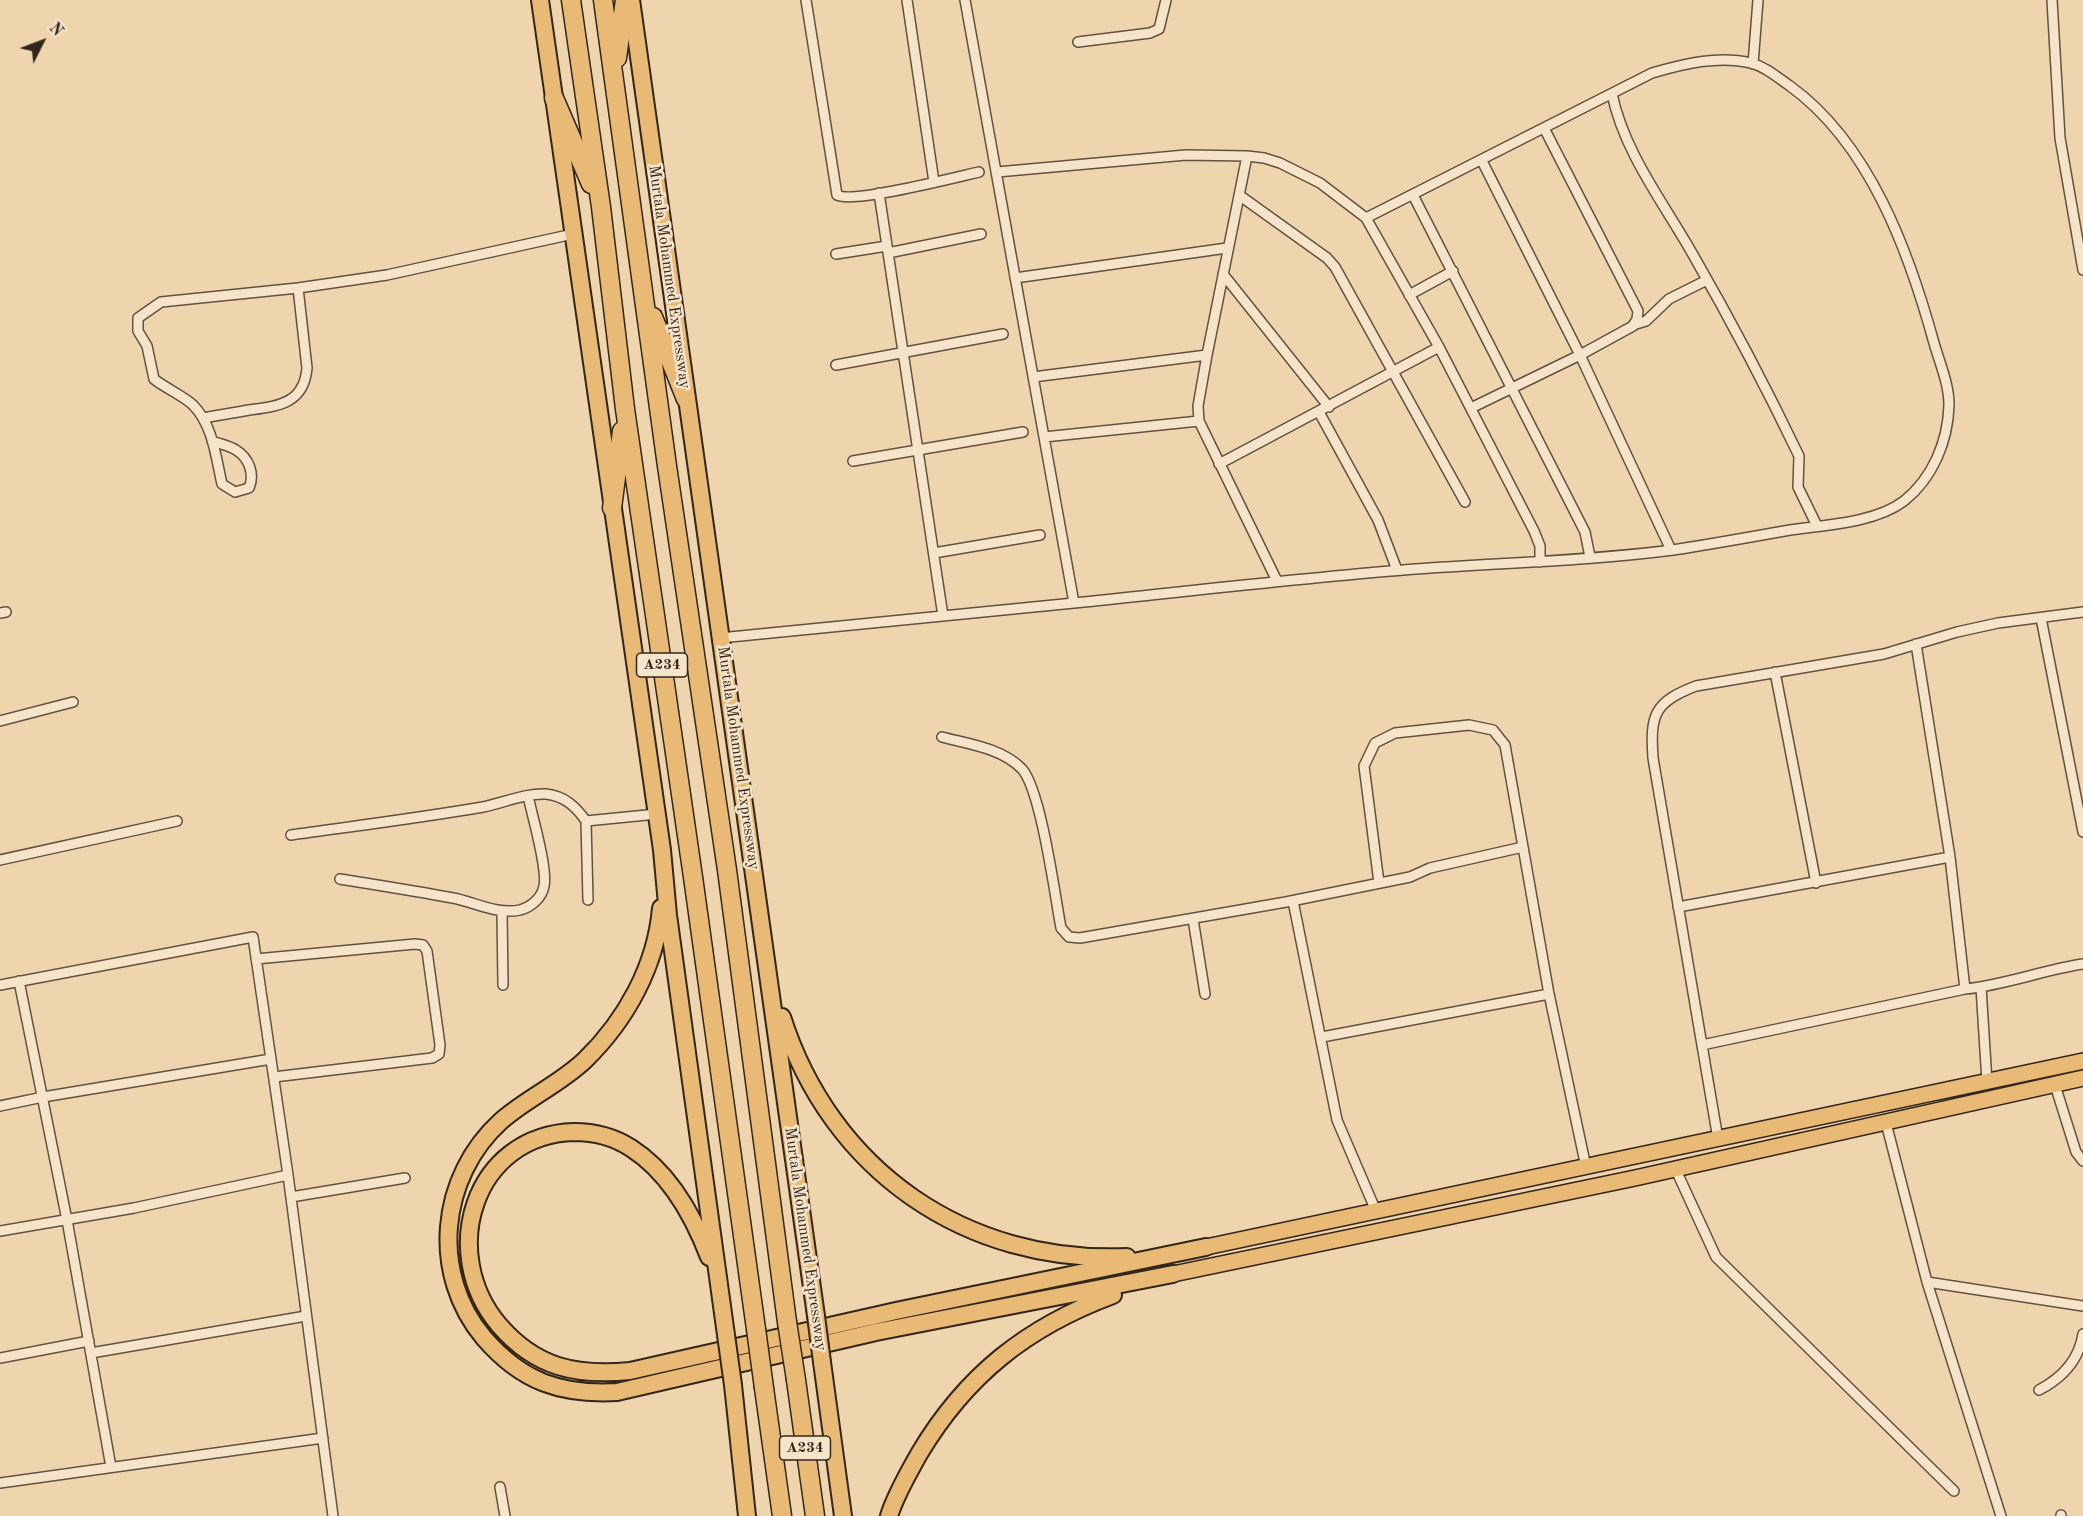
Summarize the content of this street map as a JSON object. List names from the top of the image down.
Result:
{
  "streets": {
    "highway": ["Murtala Mohammed Expressway", "A234"]
  },
  "north": "top right"
}
